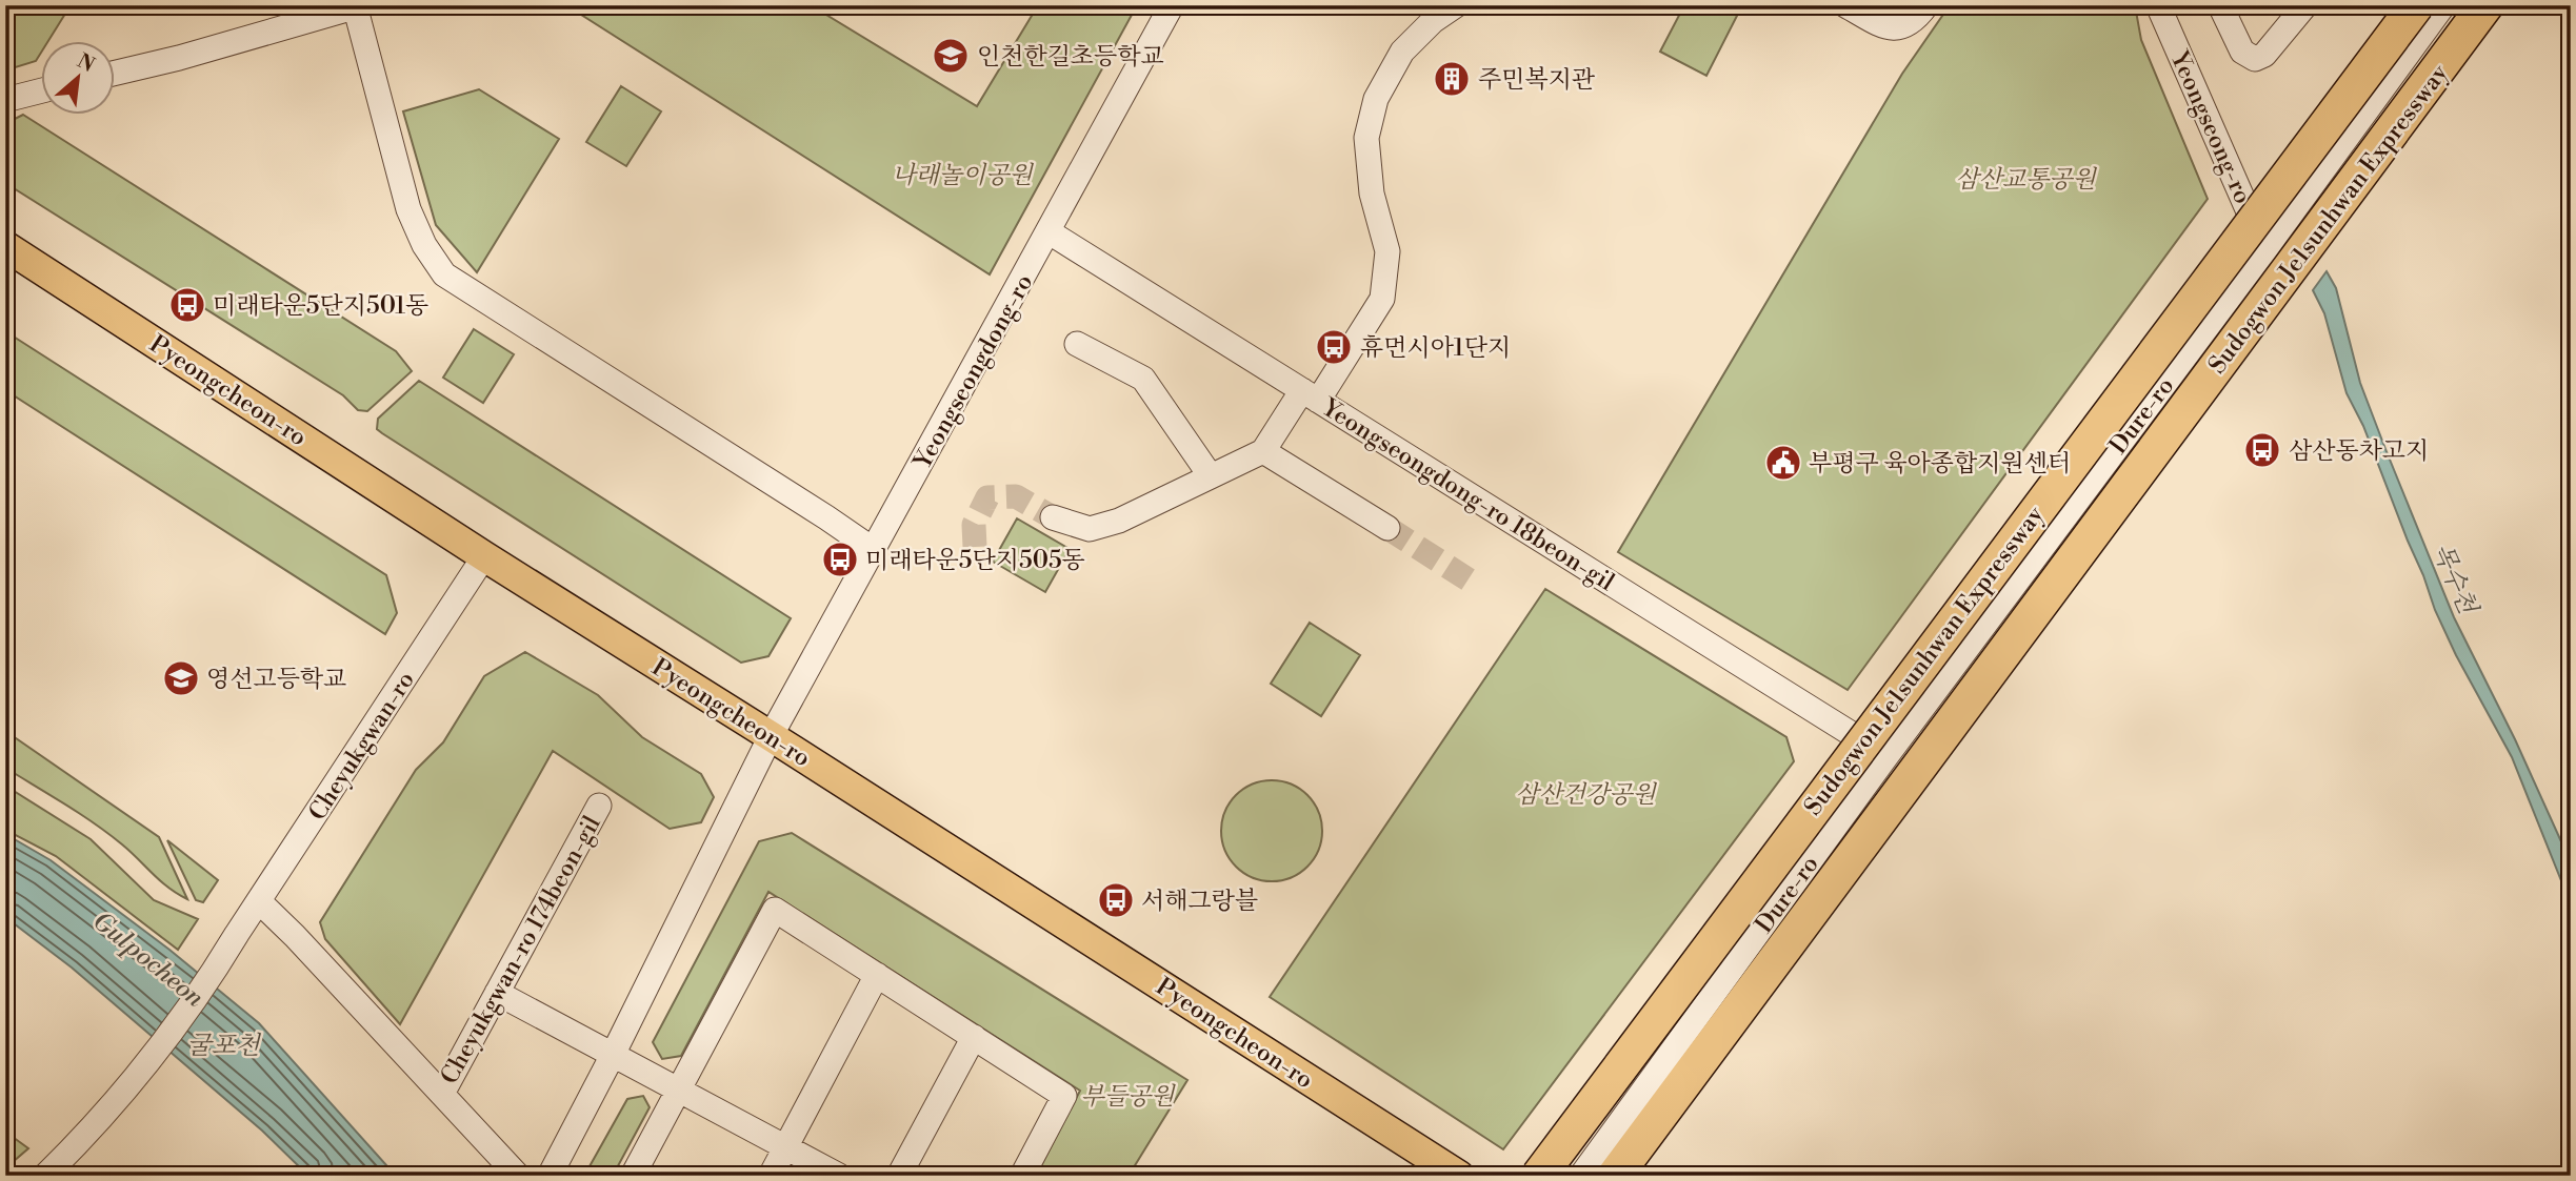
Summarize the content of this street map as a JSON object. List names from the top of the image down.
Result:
{
  "streets": {
    "highway": ["Sudogwon Je1sunhwan Expressway"],
    "main road": ["Pyeongcheon-ro"],
    "street": [
      "Yeongseong-ro",
      "Yeongseongdong-ro",
      "Dure-ro",
      "Yeongseongdong-ro 18beon-gil",
      "Cheyukgwan-ro",
      "Cheyukgwan-ro 174beon-gil"
    ]
  },
  "crossings": [
    ["Yeongseong-ro", "Dure-ro"],
    ["Yeongseongdong-ro", "Pyeongcheon-ro"],
    ["Yeongseongdong-ro", "Yeongseongdong-ro 18beon-gil"],
    ["Pyeongcheon-ro", "Cheyukgwan-ro"],
    ["Dure-ro", "Yeongseongdong-ro 18beon-gil"],
    ["Cheyukgwan-ro", "Cheyukgwan-ro 174beon-gil"]
  ],
  "water": ["목수천", "Gulpocheon", "굴포천"],
  "parks": [
    "나래놀이공원",
    "삼산교통공원",
    "삼산건강공원",
    "부들공원"
  ],
  "places": {
    "school or university": ["인천한길초등학교", "영선고등학교"],
    "building": ["주민복지관"],
    "bus stop": [
      "미래타운5단지501동",
      "휴먼시아1단지",
      "삼산동차고지",
      "미래타운5단지505동",
      "서해그랑블"
    ],
    "public building": ["부평구 육아종합지원센터"]
  },
  "north": "top right"
}
